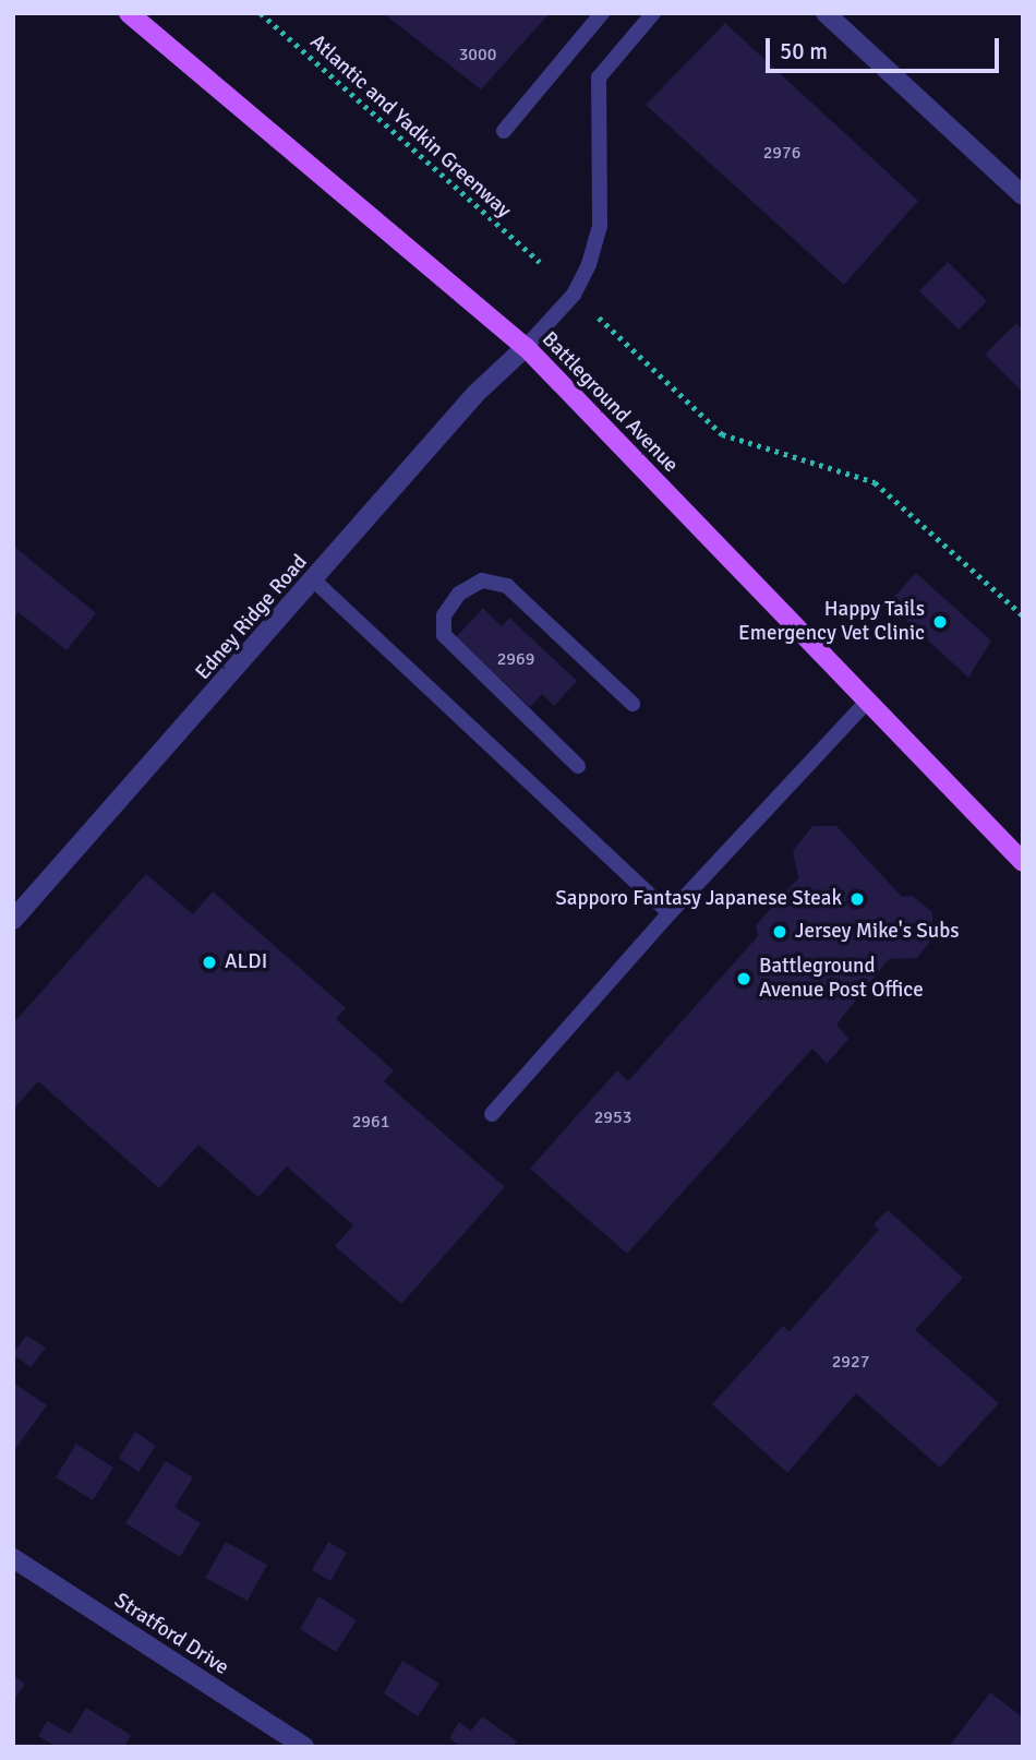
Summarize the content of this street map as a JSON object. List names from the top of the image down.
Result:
{
  "streets": {
    "main road": ["Battleground Avenue"],
    "street": ["Edney Ridge Road", "Stratford Drive"],
    "path": ["Atlantic and Yadkin Greenway"]
  },
  "crossings": [
    ["Battleground Avenue", "Edney Ridge Road"]
  ],
  "places": [
    "Happy Tails Emergency Vet Clinic",
    "Sapporo Fantasy Japanese Steak",
    "Jersey Mike's Subs",
    "ALDI",
    "Battleground Avenue Post Office"
  ],
  "house_numbers": [
    "3000",
    "2976",
    "2969",
    "2953",
    "2961",
    "2927"
  ],
  "scale_bar": "50 m"
}
